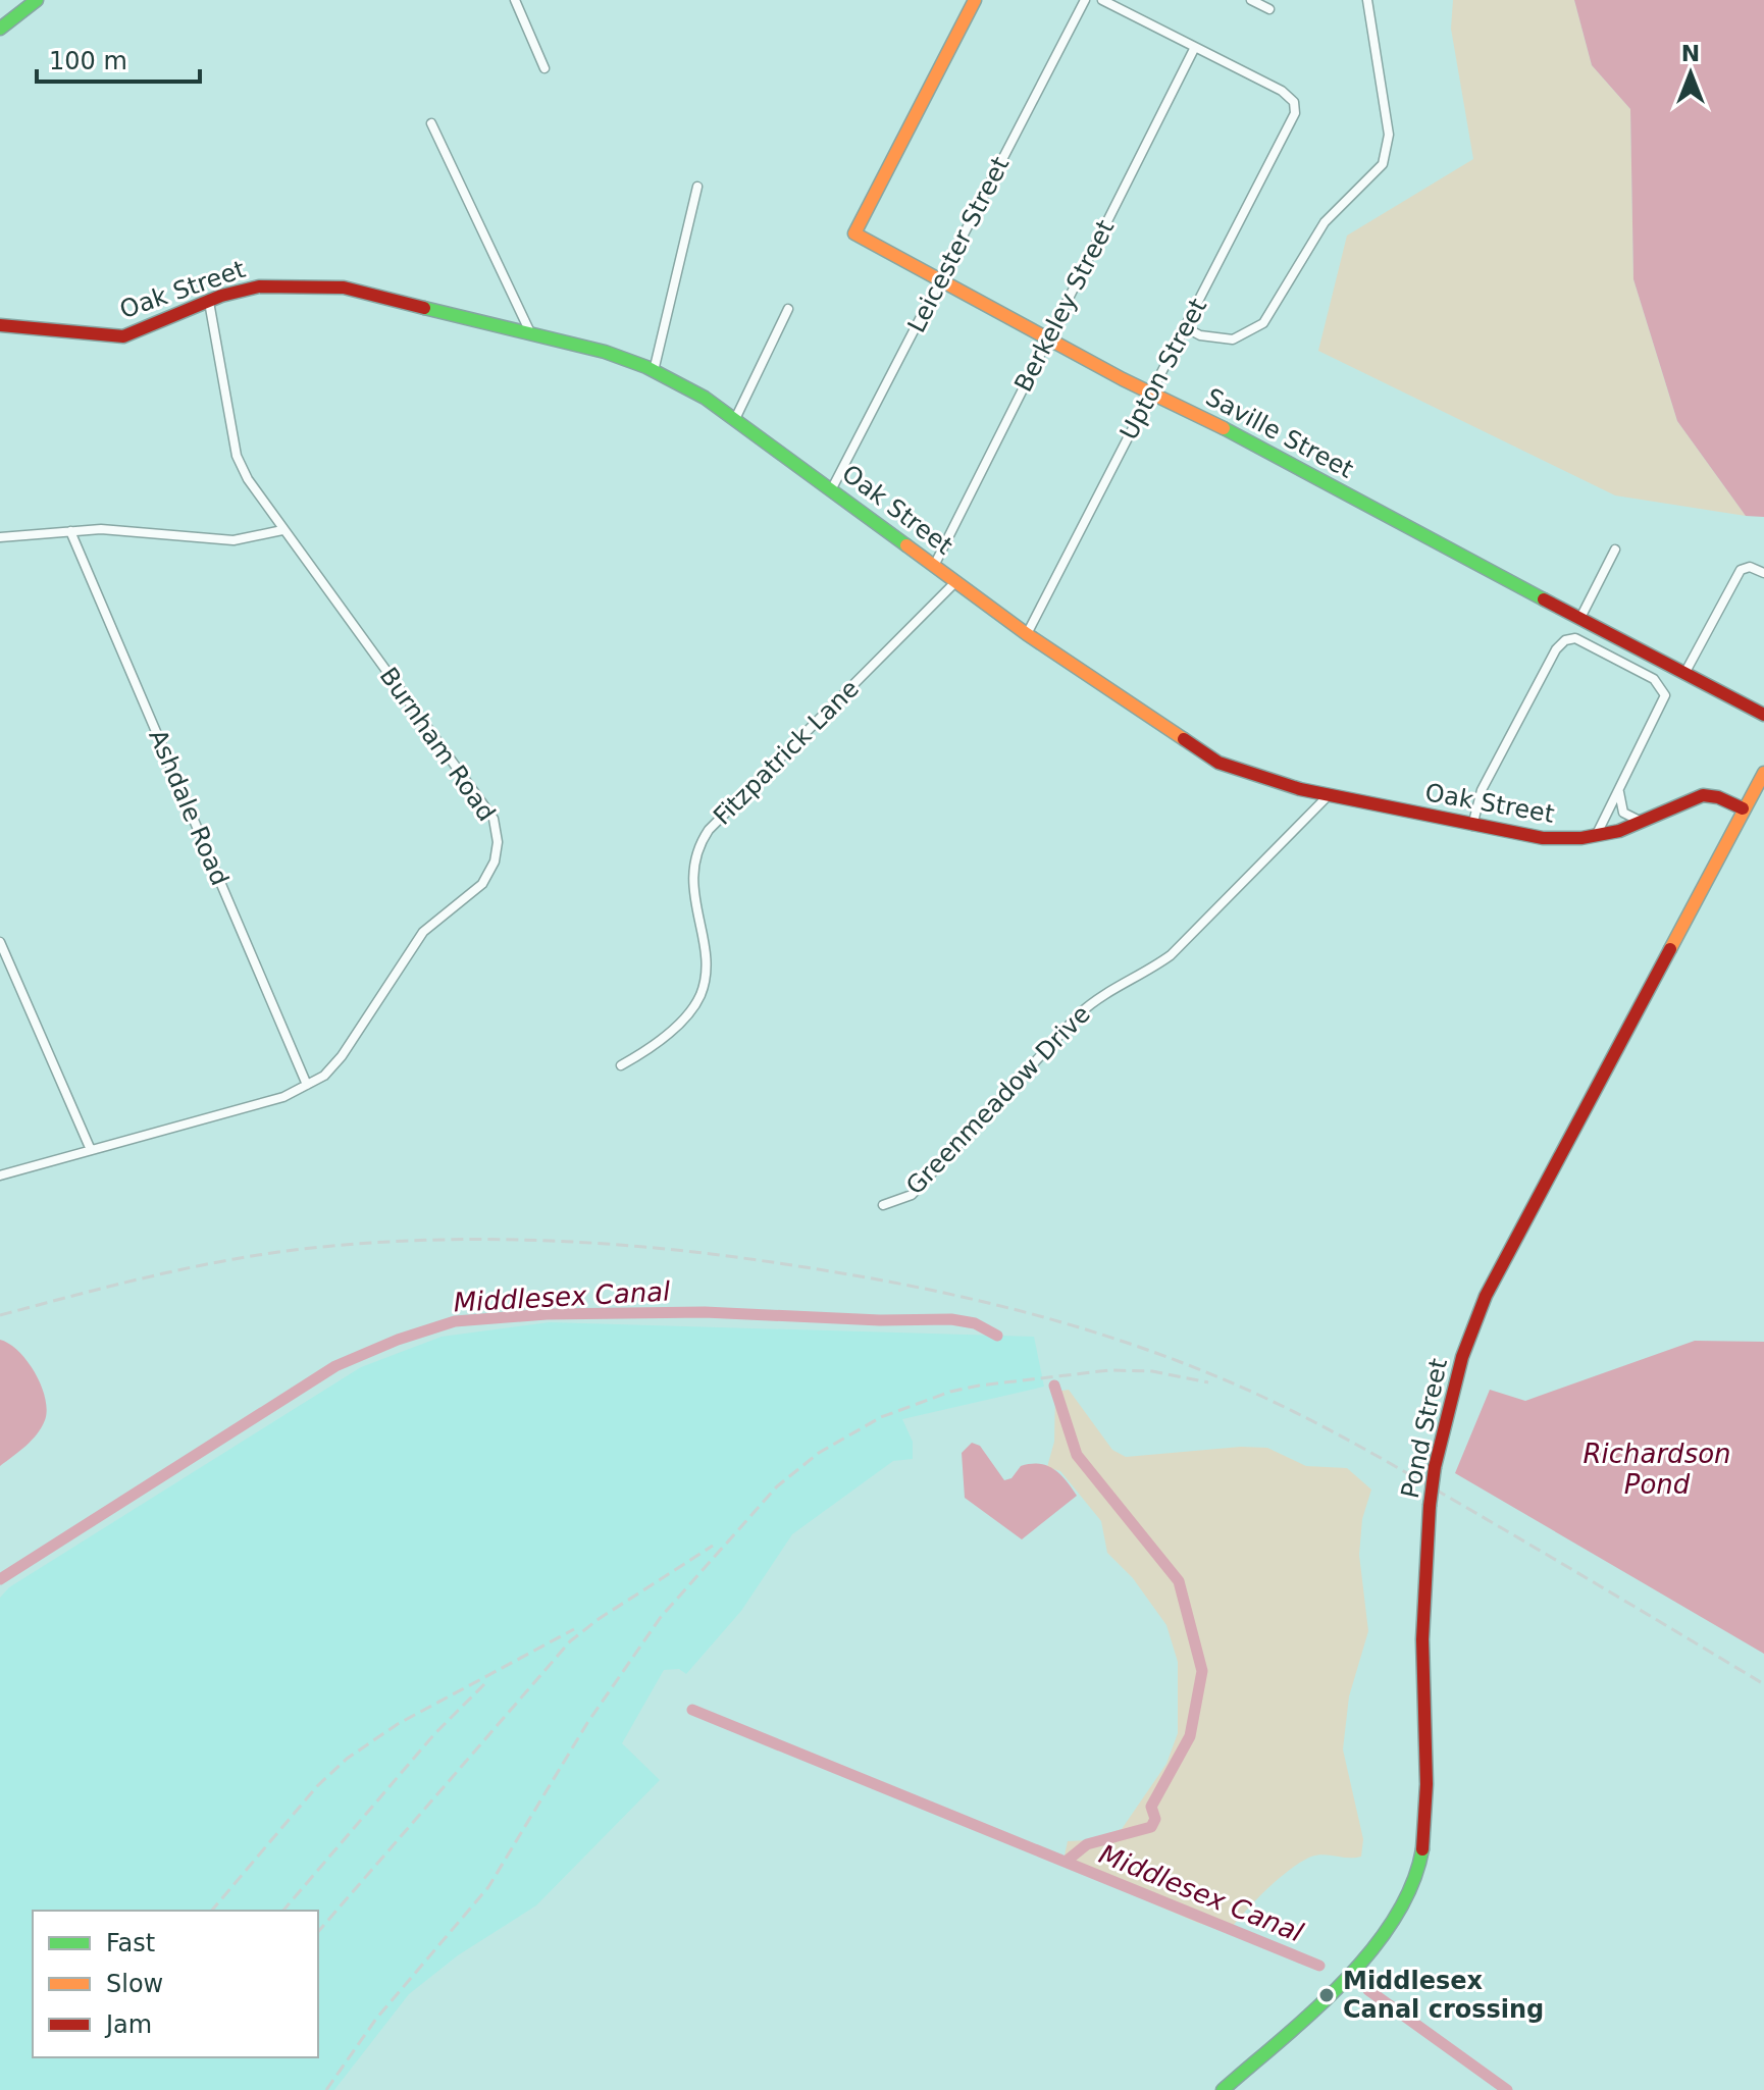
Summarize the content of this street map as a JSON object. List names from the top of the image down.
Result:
{
  "streets": {
    "street": [
      "Leicester Street",
      "Oak Street",
      "Berkeley Street",
      "Upton Street",
      "Saville Street",
      "Burnham Road",
      "Fitzpatrick Lane",
      "Ashdale Road",
      "Greenmeadow Drive",
      "Pond Street"
    ]
  },
  "crossings": [
    ["Leicester Street", "Oak Street"],
    ["Leicester Street", "Saville Street"],
    ["Oak Street", "Berkeley Street"],
    ["Oak Street", "Upton Street"],
    ["Oak Street", "Burnham Road"],
    ["Oak Street", "Fitzpatrick Lane"],
    ["Oak Street", "Greenmeadow Drive"],
    ["Oak Street", "Pond Street"],
    ["Berkeley Street", "Upton Street"],
    ["Berkeley Street", "Saville Street"],
    ["Upton Street", "Saville Street"],
    ["Burnham Road", "Ashdale Road"]
  ],
  "water": ["Middlesex Canal", "Richardson Pond"],
  "places": ["Middlesex Canal crossing"],
  "legend": ["Fast", "Slow", "Jam"],
  "scale_bar": "100 m",
  "north": "top"
}
